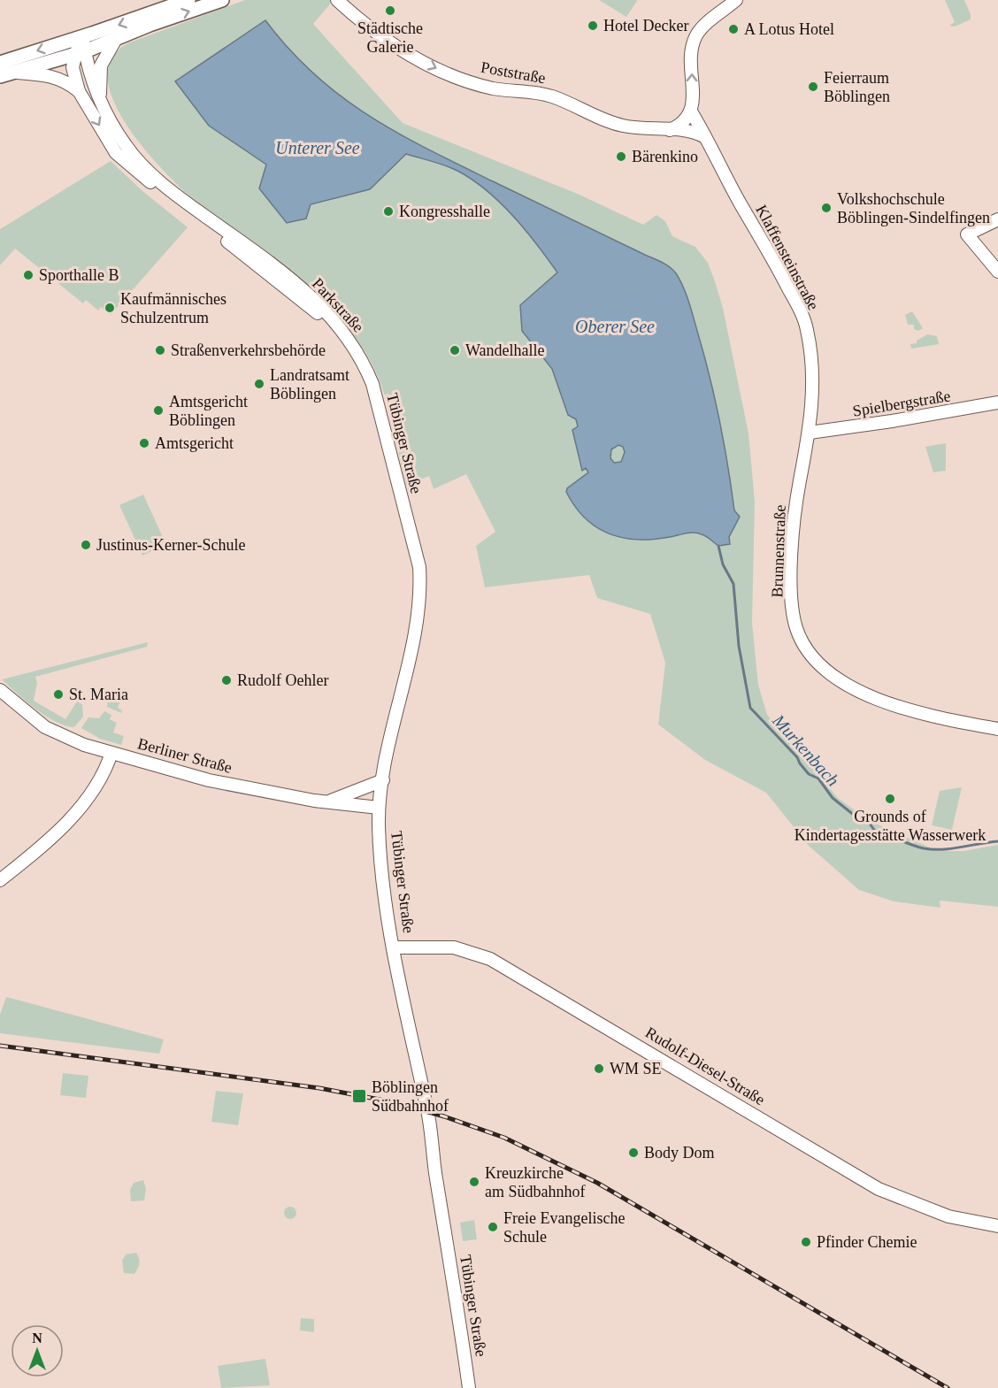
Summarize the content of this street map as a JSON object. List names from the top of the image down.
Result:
{
  "streets": {
    "main road": [
      "Poststraße",
      "Klaffensteinstraße",
      "Parkstraße",
      "Spielbergstraße",
      "Tübinger Straße",
      "Brunnenstraße",
      "Berliner Straße",
      "Rudolf-Diesel-Straße"
    ]
  },
  "crossings": [
    ["Poststraße", "Klaffensteinstraße"],
    ["Klaffensteinstraße", "Spielbergstraße"],
    ["Klaffensteinstraße", "Brunnenstraße"],
    ["Parkstraße", "Tübinger Straße"],
    ["Spielbergstraße", "Brunnenstraße"],
    ["Tübinger Straße", "Berliner Straße"],
    ["Tübinger Straße", "Rudolf-Diesel-Straße"]
  ],
  "one_way": ["Poststraße"],
  "water": ["Unterer See", "Oberer See", "Murkenbach"],
  "places": {
    "other": [
      "Städtische Galerie",
      "Hotel Decker",
      "A Lotus Hotel",
      "Feierraum Böblingen",
      "Bärenkino",
      "Volkshochschule Böblingen-Sindelfingen",
      "Kongresshalle",
      "Sporthalle B",
      "Kaufmännisches Schulzentrum",
      "Straßenverkehrsbehörde",
      "Wandelhalle",
      "Landratsamt Böblingen",
      "Amtsgericht Böblingen",
      "Amtsgericht",
      "Justinus-Kerner-Schule",
      "Rudolf Oehler",
      "St. Maria",
      "Grounds of Kindertagesstätte Wasserwerk",
      "WM SE",
      "Body Dom",
      "Kreuzkirche am Südbahnhof",
      "Freie Evangelische Schule",
      "Pfinder Chemie"
    ],
    "transit": ["Böblingen Südbahnhof"]
  },
  "north": "top"
}
